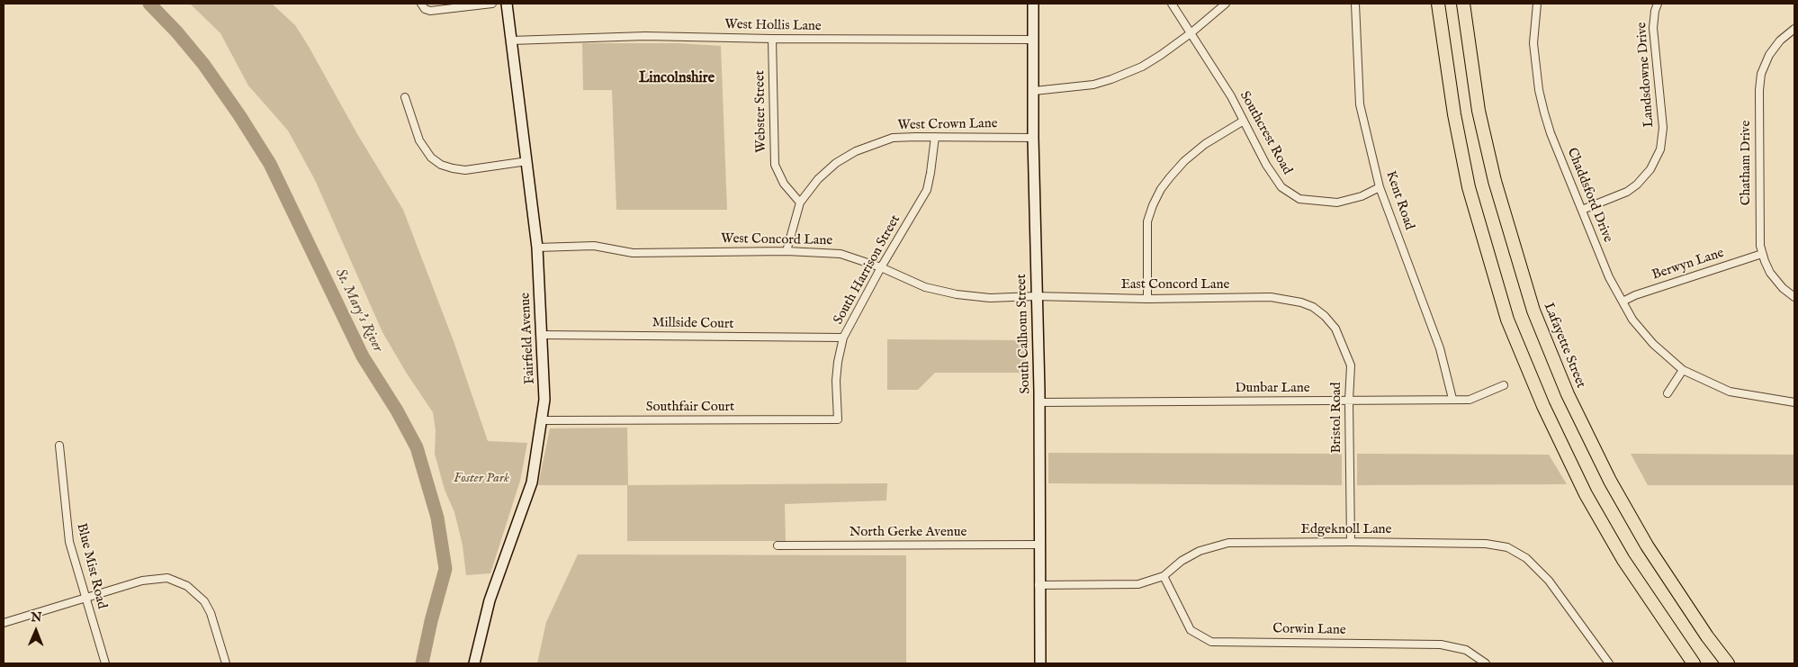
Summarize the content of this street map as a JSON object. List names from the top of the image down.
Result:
{
  "streets": {
    "highway": ["Lafayette Street"],
    "main road": ["South Calhoun Street", "Fairfield Avenue"],
    "street": [
      "West Hollis Lane",
      "Landsdowne Drive",
      "Webster Street",
      "West Crown Lane",
      "Southcrest Road",
      "Chatham Drive",
      "Chaddsford Drive",
      "Kent Road",
      "West Concord Lane",
      "Berwyn Lane",
      "South Harrison Street",
      "East Concord Lane",
      "Millside Court",
      "Dunbar Lane",
      "Southfair Court",
      "Bristol Road",
      "Edgeknoll Lane",
      "North Gerke Avenue",
      "Blue Mist Road",
      "Corwin Lane"
    ]
  },
  "crossings": [
    ["West Hollis Lane", "Webster Street"],
    ["West Hollis Lane", "South Calhoun Street"],
    ["West Hollis Lane", "Fairfield Avenue"],
    ["Landsdowne Drive", "Chaddsford Drive"],
    ["Webster Street", "West Crown Lane"],
    ["West Crown Lane", "West Concord Lane"],
    ["West Crown Lane", "South Harrison Street"],
    ["West Crown Lane", "South Calhoun Street"],
    ["Southcrest Road", "Kent Road"],
    ["Chatham Drive", "Berwyn Lane"],
    ["Chaddsford Drive", "Berwyn Lane"],
    ["Kent Road", "Dunbar Lane"],
    ["West Concord Lane", "South Harrison Street"],
    ["West Concord Lane", "East Concord Lane"],
    ["West Concord Lane", "South Calhoun Street"],
    ["West Concord Lane", "Fairfield Avenue"],
    ["South Harrison Street", "Millside Court"],
    ["South Harrison Street", "Southfair Court"],
    ["East Concord Lane", "South Calhoun Street"],
    ["East Concord Lane", "Bristol Road"],
    ["Millside Court", "Fairfield Avenue"],
    ["South Calhoun Street", "Dunbar Lane"],
    ["South Calhoun Street", "Edgeknoll Lane"],
    ["South Calhoun Street", "North Gerke Avenue"],
    ["Fairfield Avenue", "Southfair Court"],
    ["Dunbar Lane", "Bristol Road"],
    ["Bristol Road", "Edgeknoll Lane"],
    ["Edgeknoll Lane", "Corwin Lane"]
  ],
  "districts": ["Lincolnshire"],
  "water": ["St. Mary's River"],
  "parks": ["Foster Park"],
  "north": "top"
}
